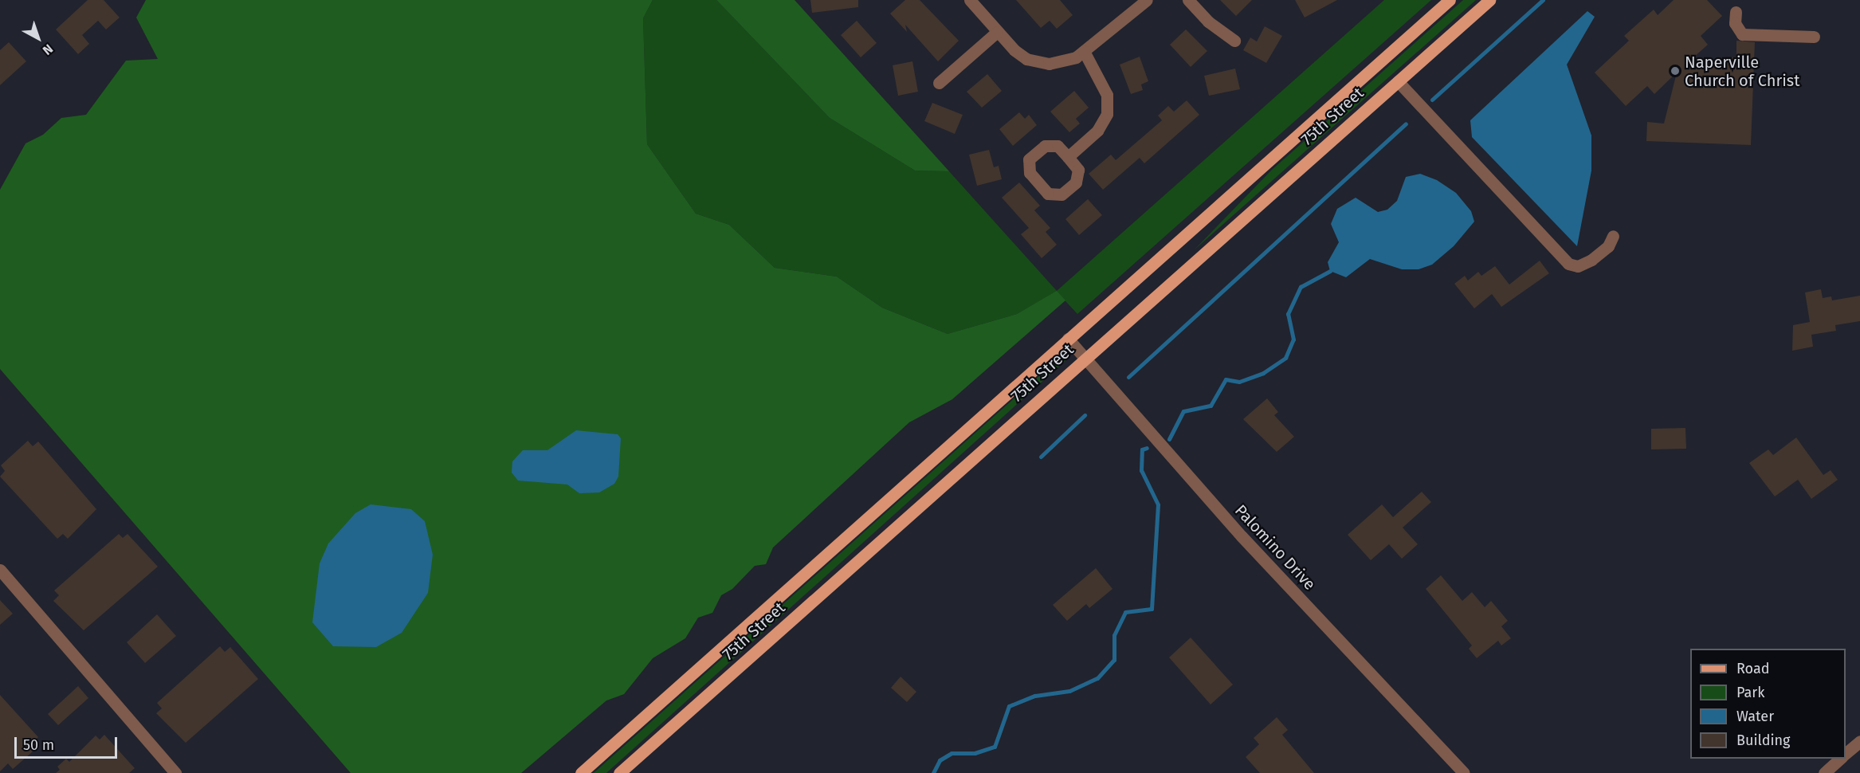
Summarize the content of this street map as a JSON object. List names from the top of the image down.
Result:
{
  "streets": {
    "main road": ["75th Street"],
    "street": ["Palomino Drive"]
  },
  "crossings": [
    ["75th Street", "Palomino Drive"]
  ],
  "places": ["Naperville Church of Christ"],
  "legend": [
    "Road",
    "Park",
    "Water",
    "Building"
  ],
  "scale_bar": "50 m",
  "north": "bottom right"
}
